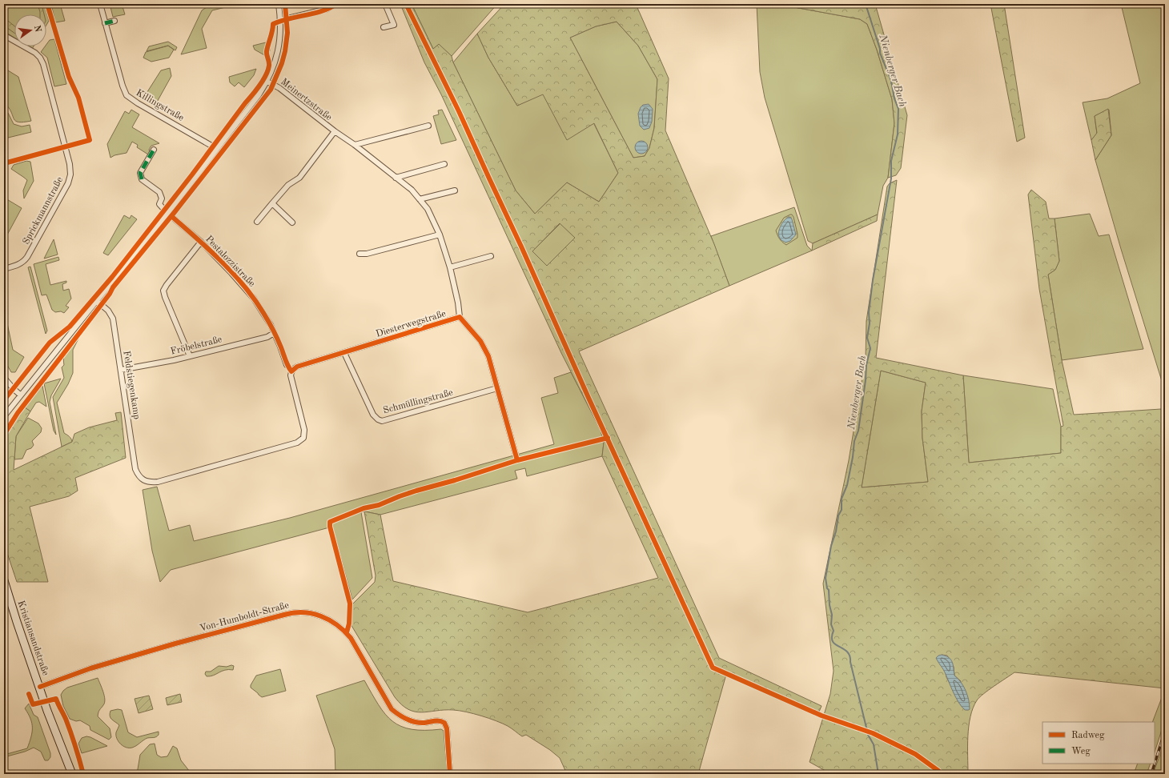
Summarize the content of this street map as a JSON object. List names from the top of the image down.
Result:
{
  "streets": {
    "street": [
      "Meinertzstraße",
      "Killingstraße",
      "Sprickmannstraße",
      "Pestalozzistraße",
      "Diesterwegstraße",
      "Fröbelstraße",
      "Feldstiegenkamp",
      "Schmüllingstraße",
      "Von-Humboldt-Straße",
      "Kristiansandstraße"
    ]
  },
  "crossings": [
    ["Meinertzstraße", "Diesterwegstraße"],
    ["Pestalozzistraße", "Fröbelstraße"],
    ["Diesterwegstraße", "Feldstiegenkamp"],
    ["Diesterwegstraße", "Schmüllingstraße"],
    ["Fröbelstraße", "Feldstiegenkamp"],
    ["Von-Humboldt-Straße", "Kristiansandstraße"]
  ],
  "water": ["Nienberger Bach"],
  "legend": ["Radweg", "Weg"],
  "north": "right"
}
